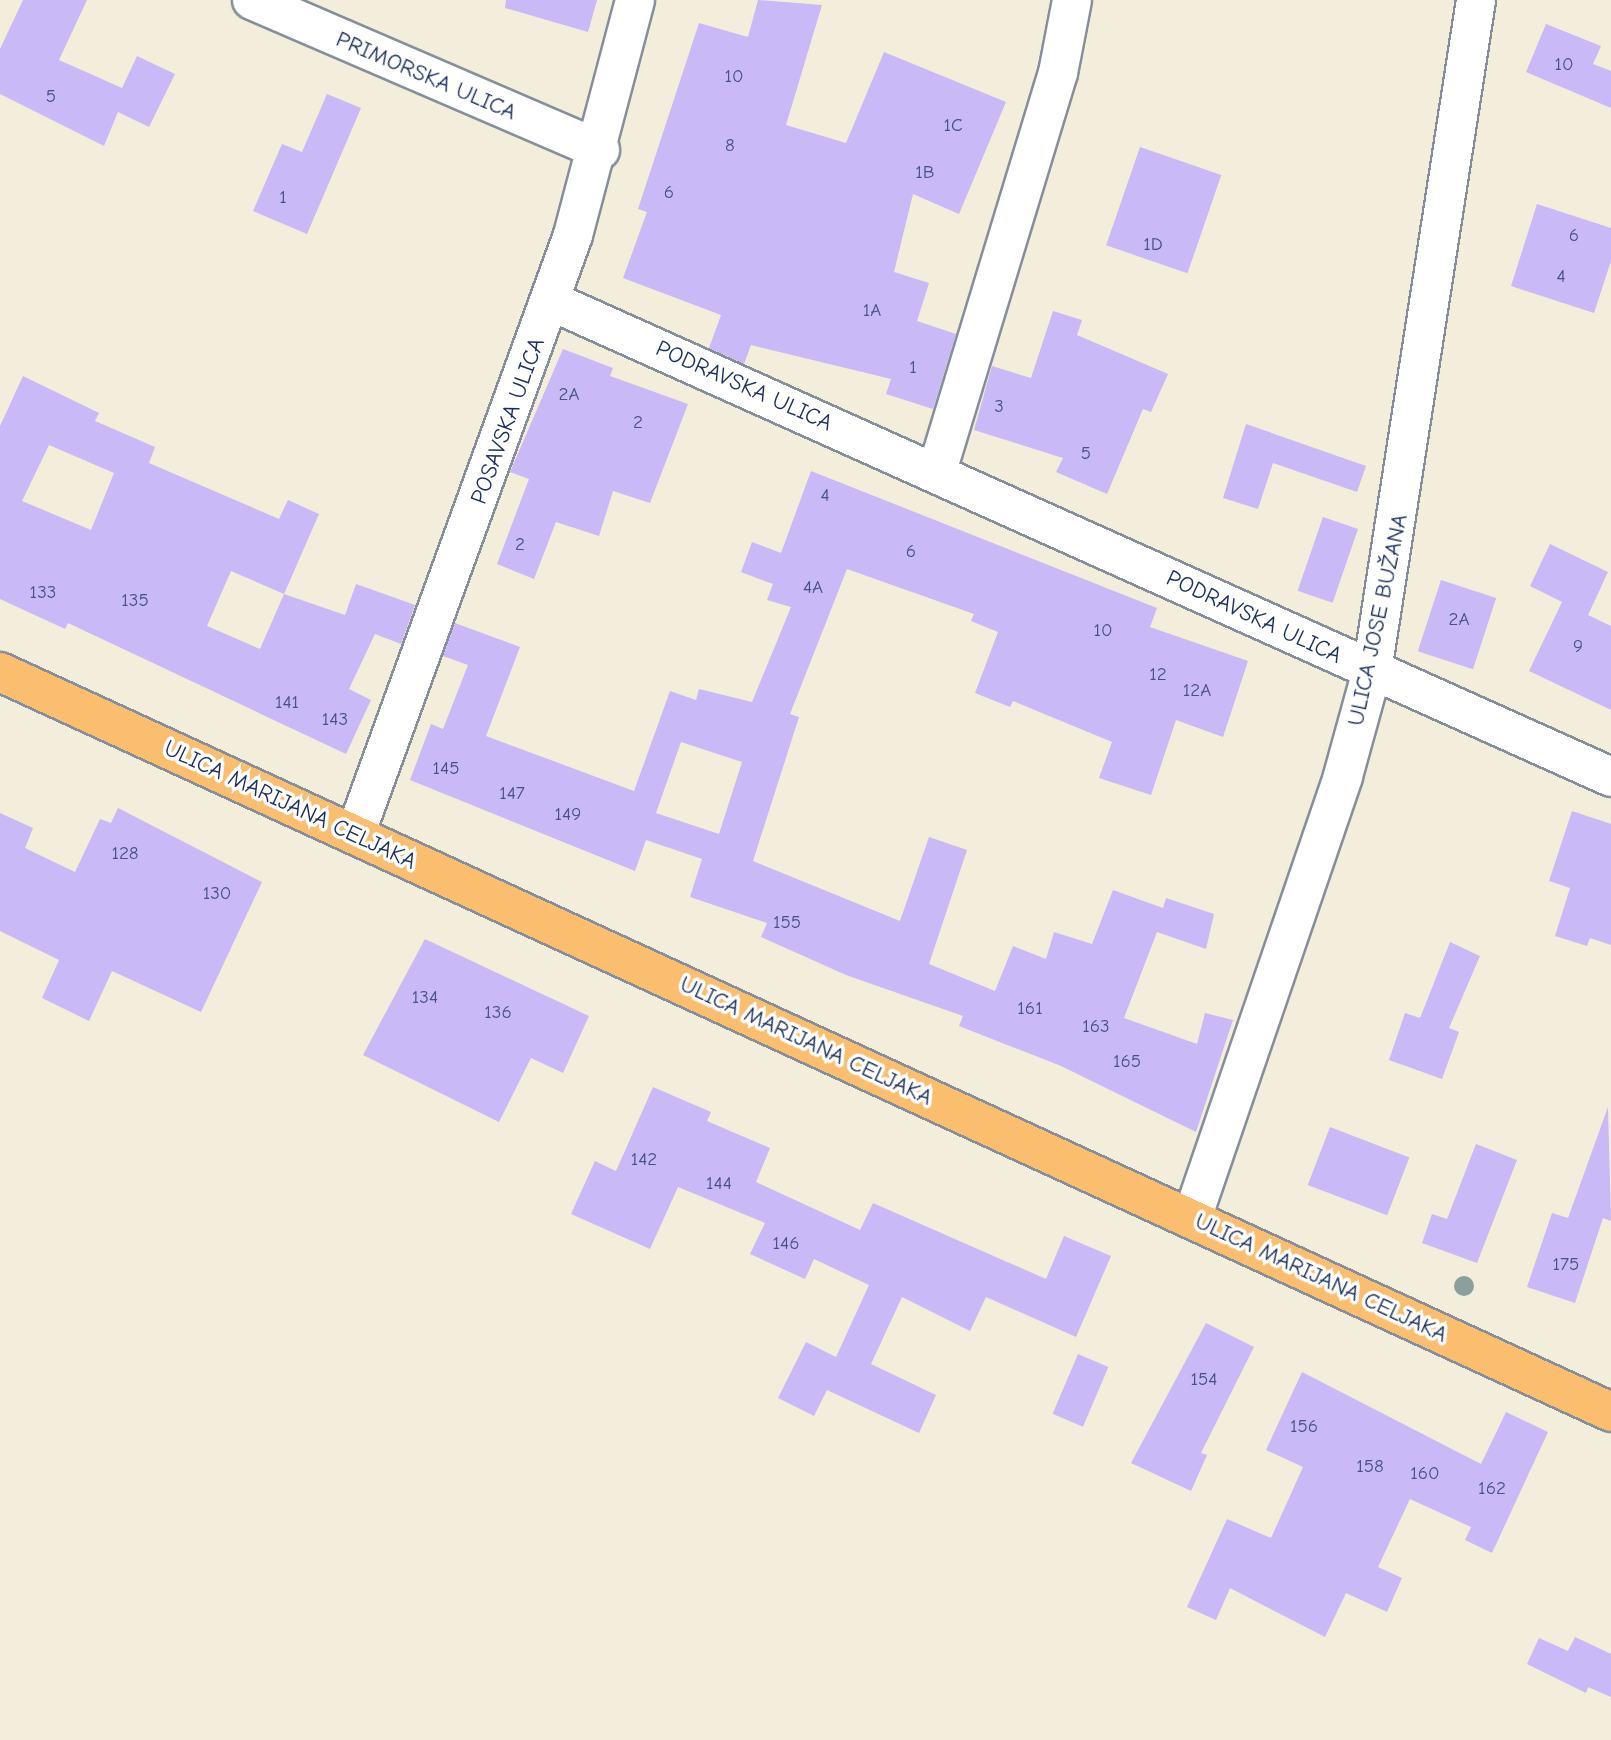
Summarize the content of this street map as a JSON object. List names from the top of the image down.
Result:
{
  "streets": {
    "main road": ["ULICA MARIJANA CELJAKA"],
    "street": [
      "PRIMORSKA ULICA",
      "PODRAVSKA ULICA",
      "POSAVSKA ULICA",
      "ULICA JOSE BUŽANA"
    ]
  },
  "crossings": [
    ["PRIMORSKA ULICA", "POSAVSKA ULICA"],
    ["PODRAVSKA ULICA", "POSAVSKA ULICA"],
    ["PODRAVSKA ULICA", "ULICA JOSE BUŽANA"],
    ["POSAVSKA ULICA", "ULICA MARIJANA CELJAKA"],
    ["ULICA JOSE BUŽANA", "ULICA MARIJANA CELJAKA"]
  ],
  "house_numbers": [
    "10",
    "10",
    "5",
    "1C",
    "8",
    "1B",
    "6",
    "1",
    "6",
    "1D",
    "4",
    "1A",
    "1",
    "2A",
    "3",
    "2",
    "5",
    "4",
    "2",
    "6",
    "4A",
    "133",
    "135",
    "2A",
    "10",
    "9",
    "12",
    "12A",
    "141",
    "143",
    "145",
    "147",
    "149",
    "128",
    "130",
    "155",
    "134",
    "161",
    "136",
    "163",
    "165",
    "142",
    "144",
    "146",
    "175",
    "154",
    "156",
    "158",
    "160",
    "162"
  ]
}
